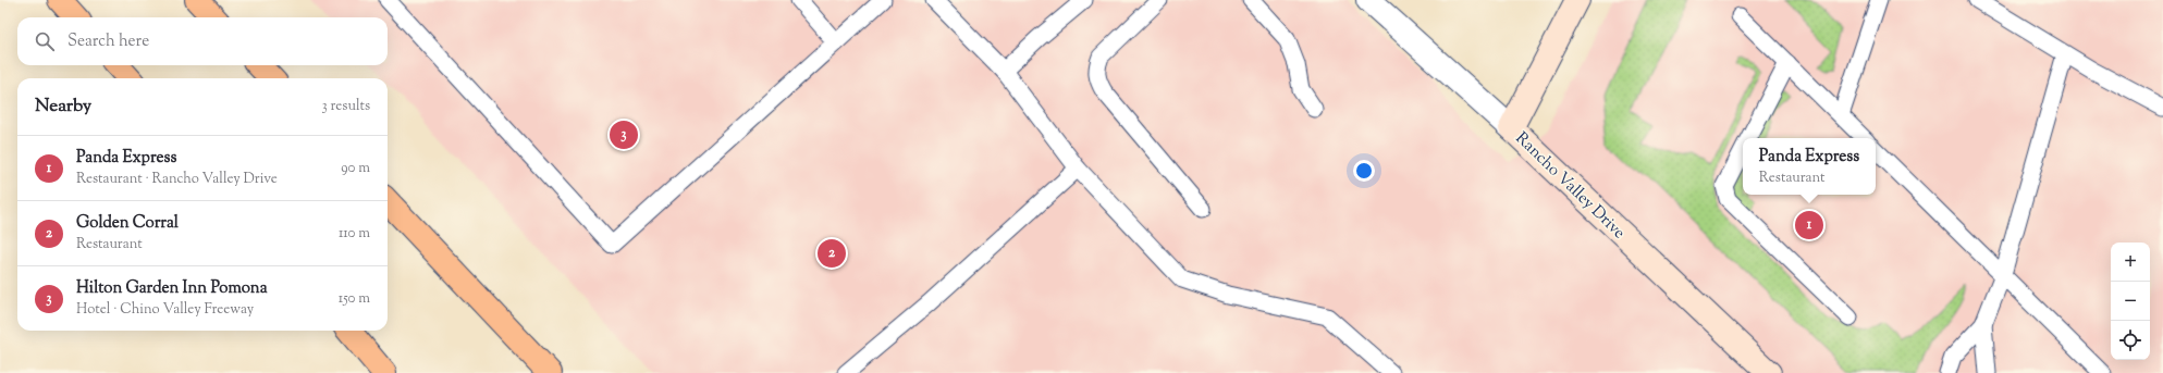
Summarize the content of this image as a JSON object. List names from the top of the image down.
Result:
{
  "streets": {
    "street": ["Rancho Valley Drive"]
  },
  "page": {
    "search": "Search here",
    "heading": ["Nearby", "3 results"],
    "pins": ["3", "1", "2"],
    "list": [
      {
        "mark": "1",
        "name": "Panda Express",
        "note": "Restaurant · Rancho Valley Drive",
        "value": "90 m"
      },
      {
        "mark": "2",
        "name": "Golden Corral",
        "note": "Restaurant",
        "value": "110 m"
      },
      {
        "mark": "3",
        "name": "Hilton Garden Inn Pomona",
        "note": "Hotel · Chino Valley Freeway",
        "value": "150 m"
      }
    ],
    "popup": ["Panda Express", "Restaurant"],
    "map_buttons": ["+", "−"]
  }
}
